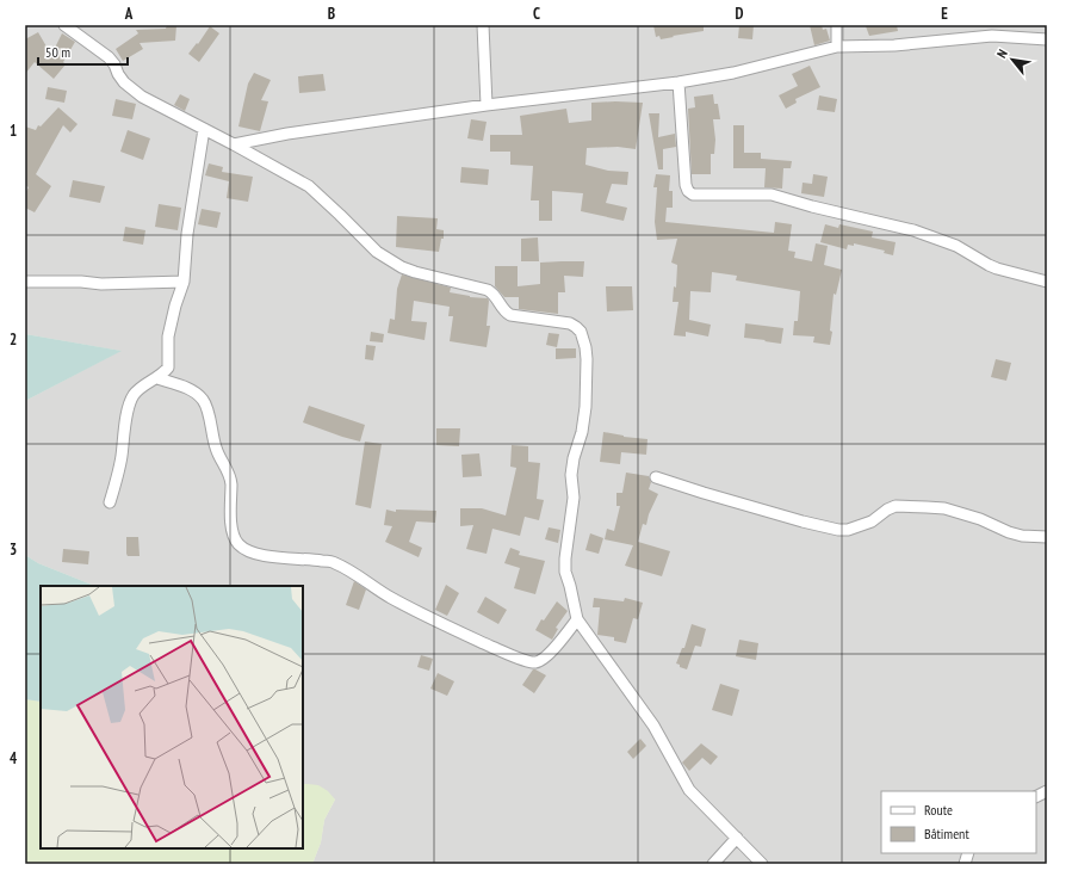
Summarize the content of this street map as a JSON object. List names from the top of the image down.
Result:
{
  "legend": ["Route", "Bâtiment"],
  "scale_bar": "50 m",
  "north": "top left",
  "grid": {
    "columns": [
      "A",
      "B",
      "C",
      "D",
      "E"
    ],
    "rows": [
      "1",
      "2",
      "3",
      "4"
    ]
  }
}
